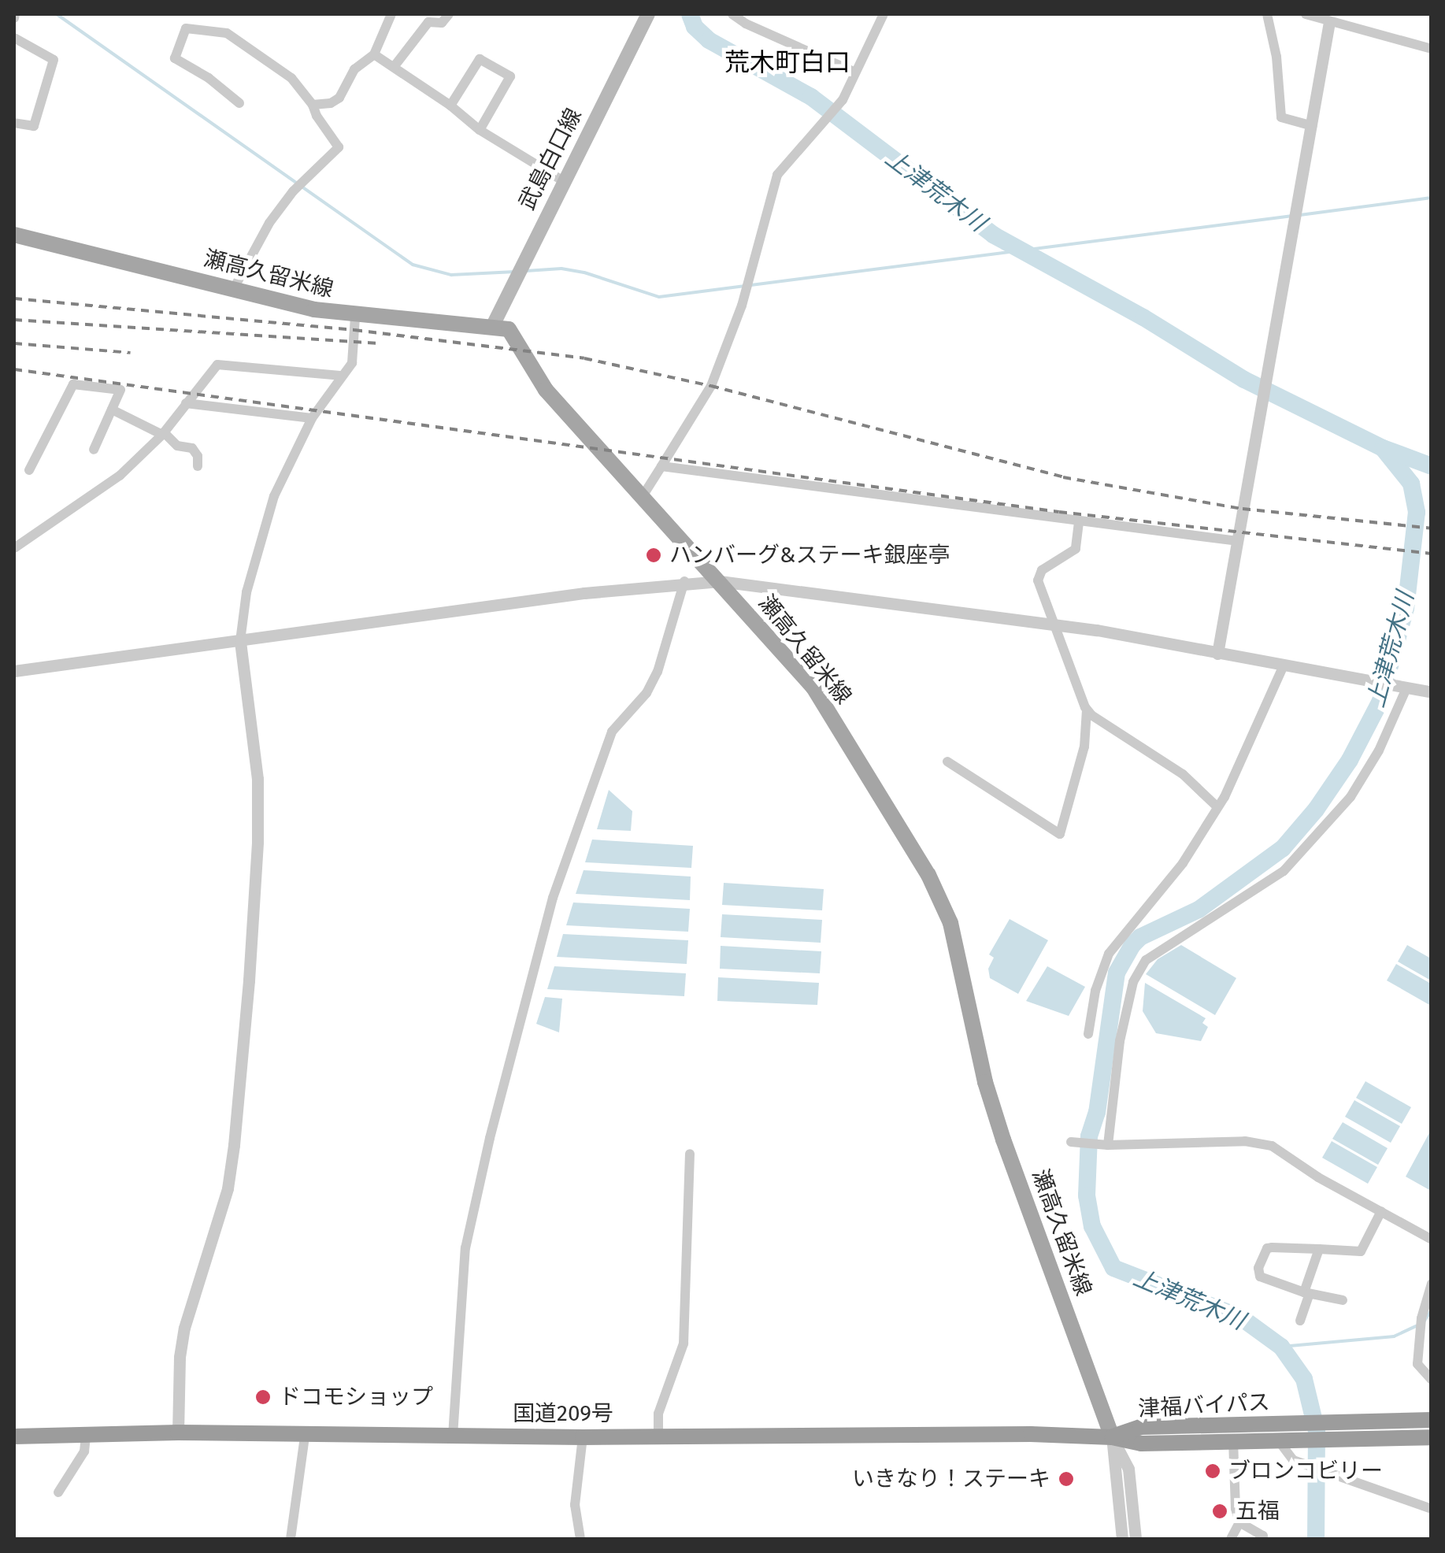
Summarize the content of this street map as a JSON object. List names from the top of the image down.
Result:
{
  "streets": {
    "highway": ["津福バイパス", "国道209号"],
    "main road": ["武島白口線", "瀬高久留米線"]
  },
  "crossings": [
    ["武島白口線", "瀬高久留米線"],
    ["瀬高久留米線", "津福バイパス"],
    ["瀬高久留米線", "国道209号"],
    ["津福バイパス", "国道209号"]
  ],
  "districts": ["荒木町白口"],
  "water": ["上津荒木川"],
  "places": [
    "ハンバーグ&ステーキ銀座亭",
    "ドコモショップ",
    "ブロンコビリー",
    "いきなり！ステーキ",
    "五福"
  ]
}
